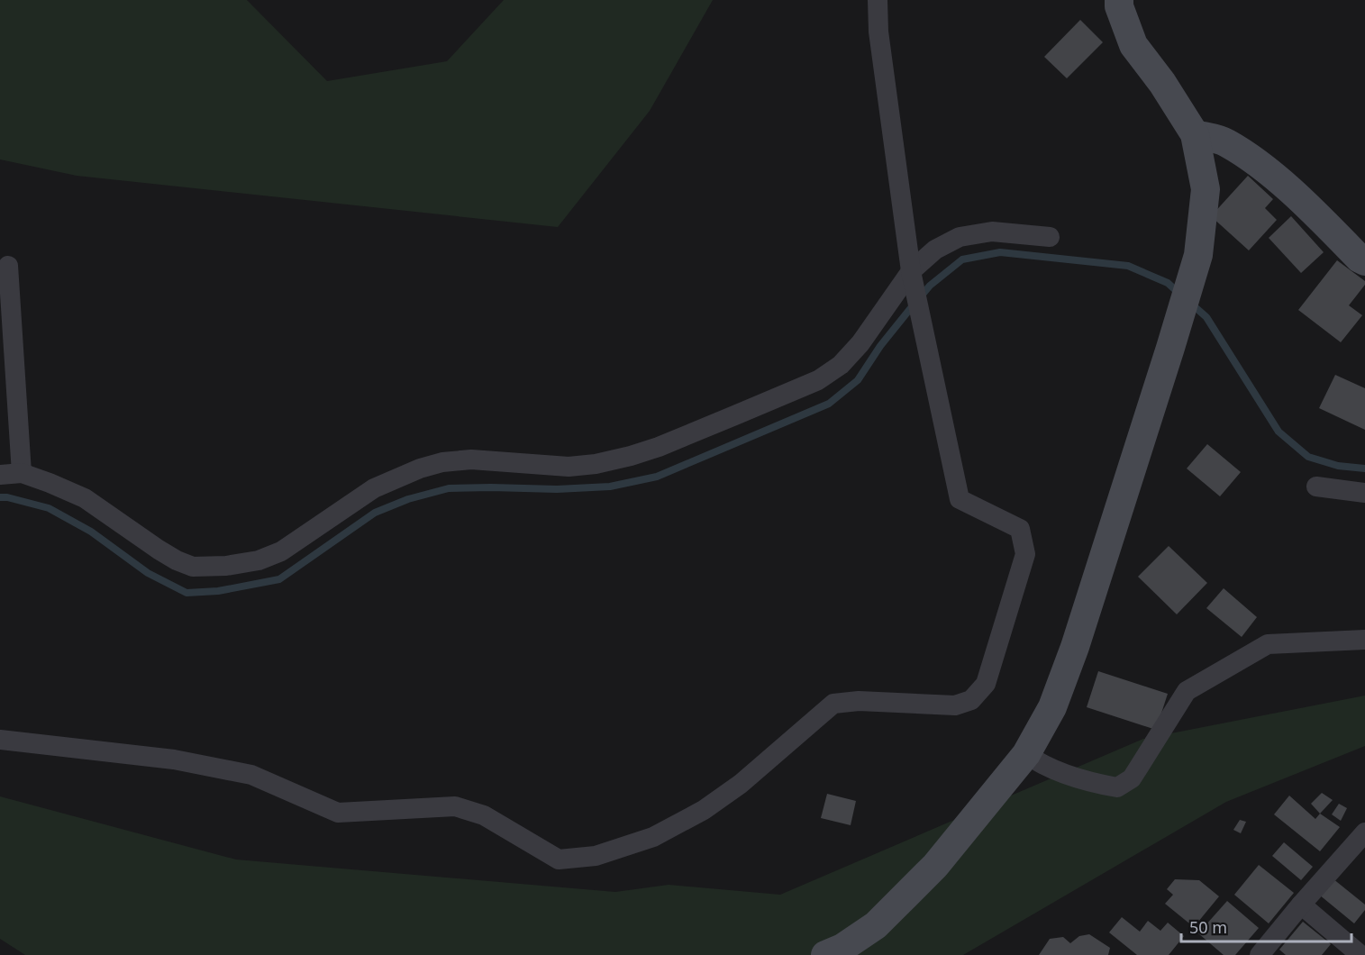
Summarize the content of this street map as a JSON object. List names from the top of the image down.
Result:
{
  "scale_bar": "50 m"
}
